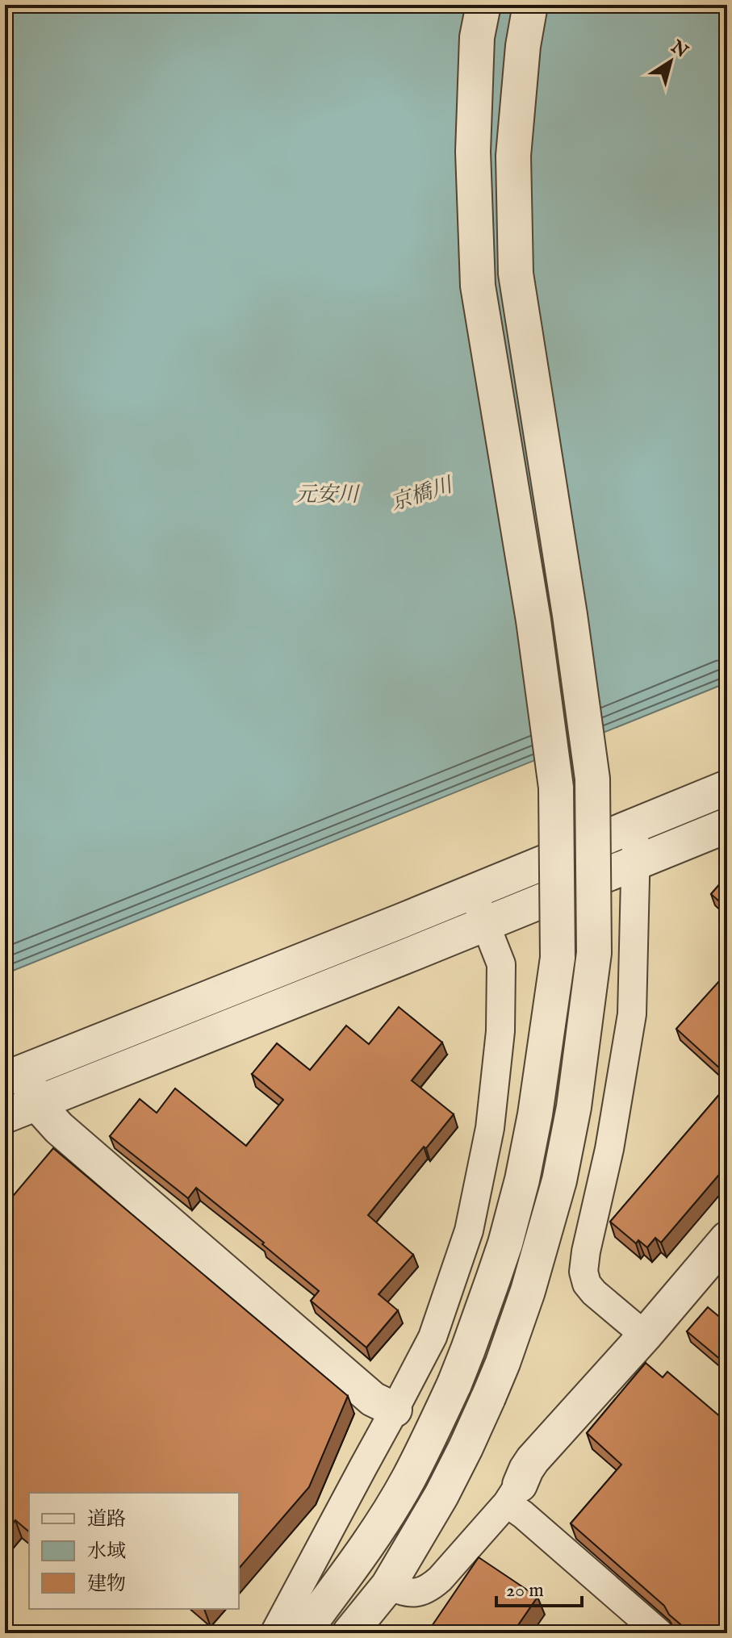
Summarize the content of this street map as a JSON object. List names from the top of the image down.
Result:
{
  "water": ["元安川", "京橋川"],
  "legend": ["道路", "水域", "建物"],
  "scale_bar": "20 m",
  "north": "top right"
}
